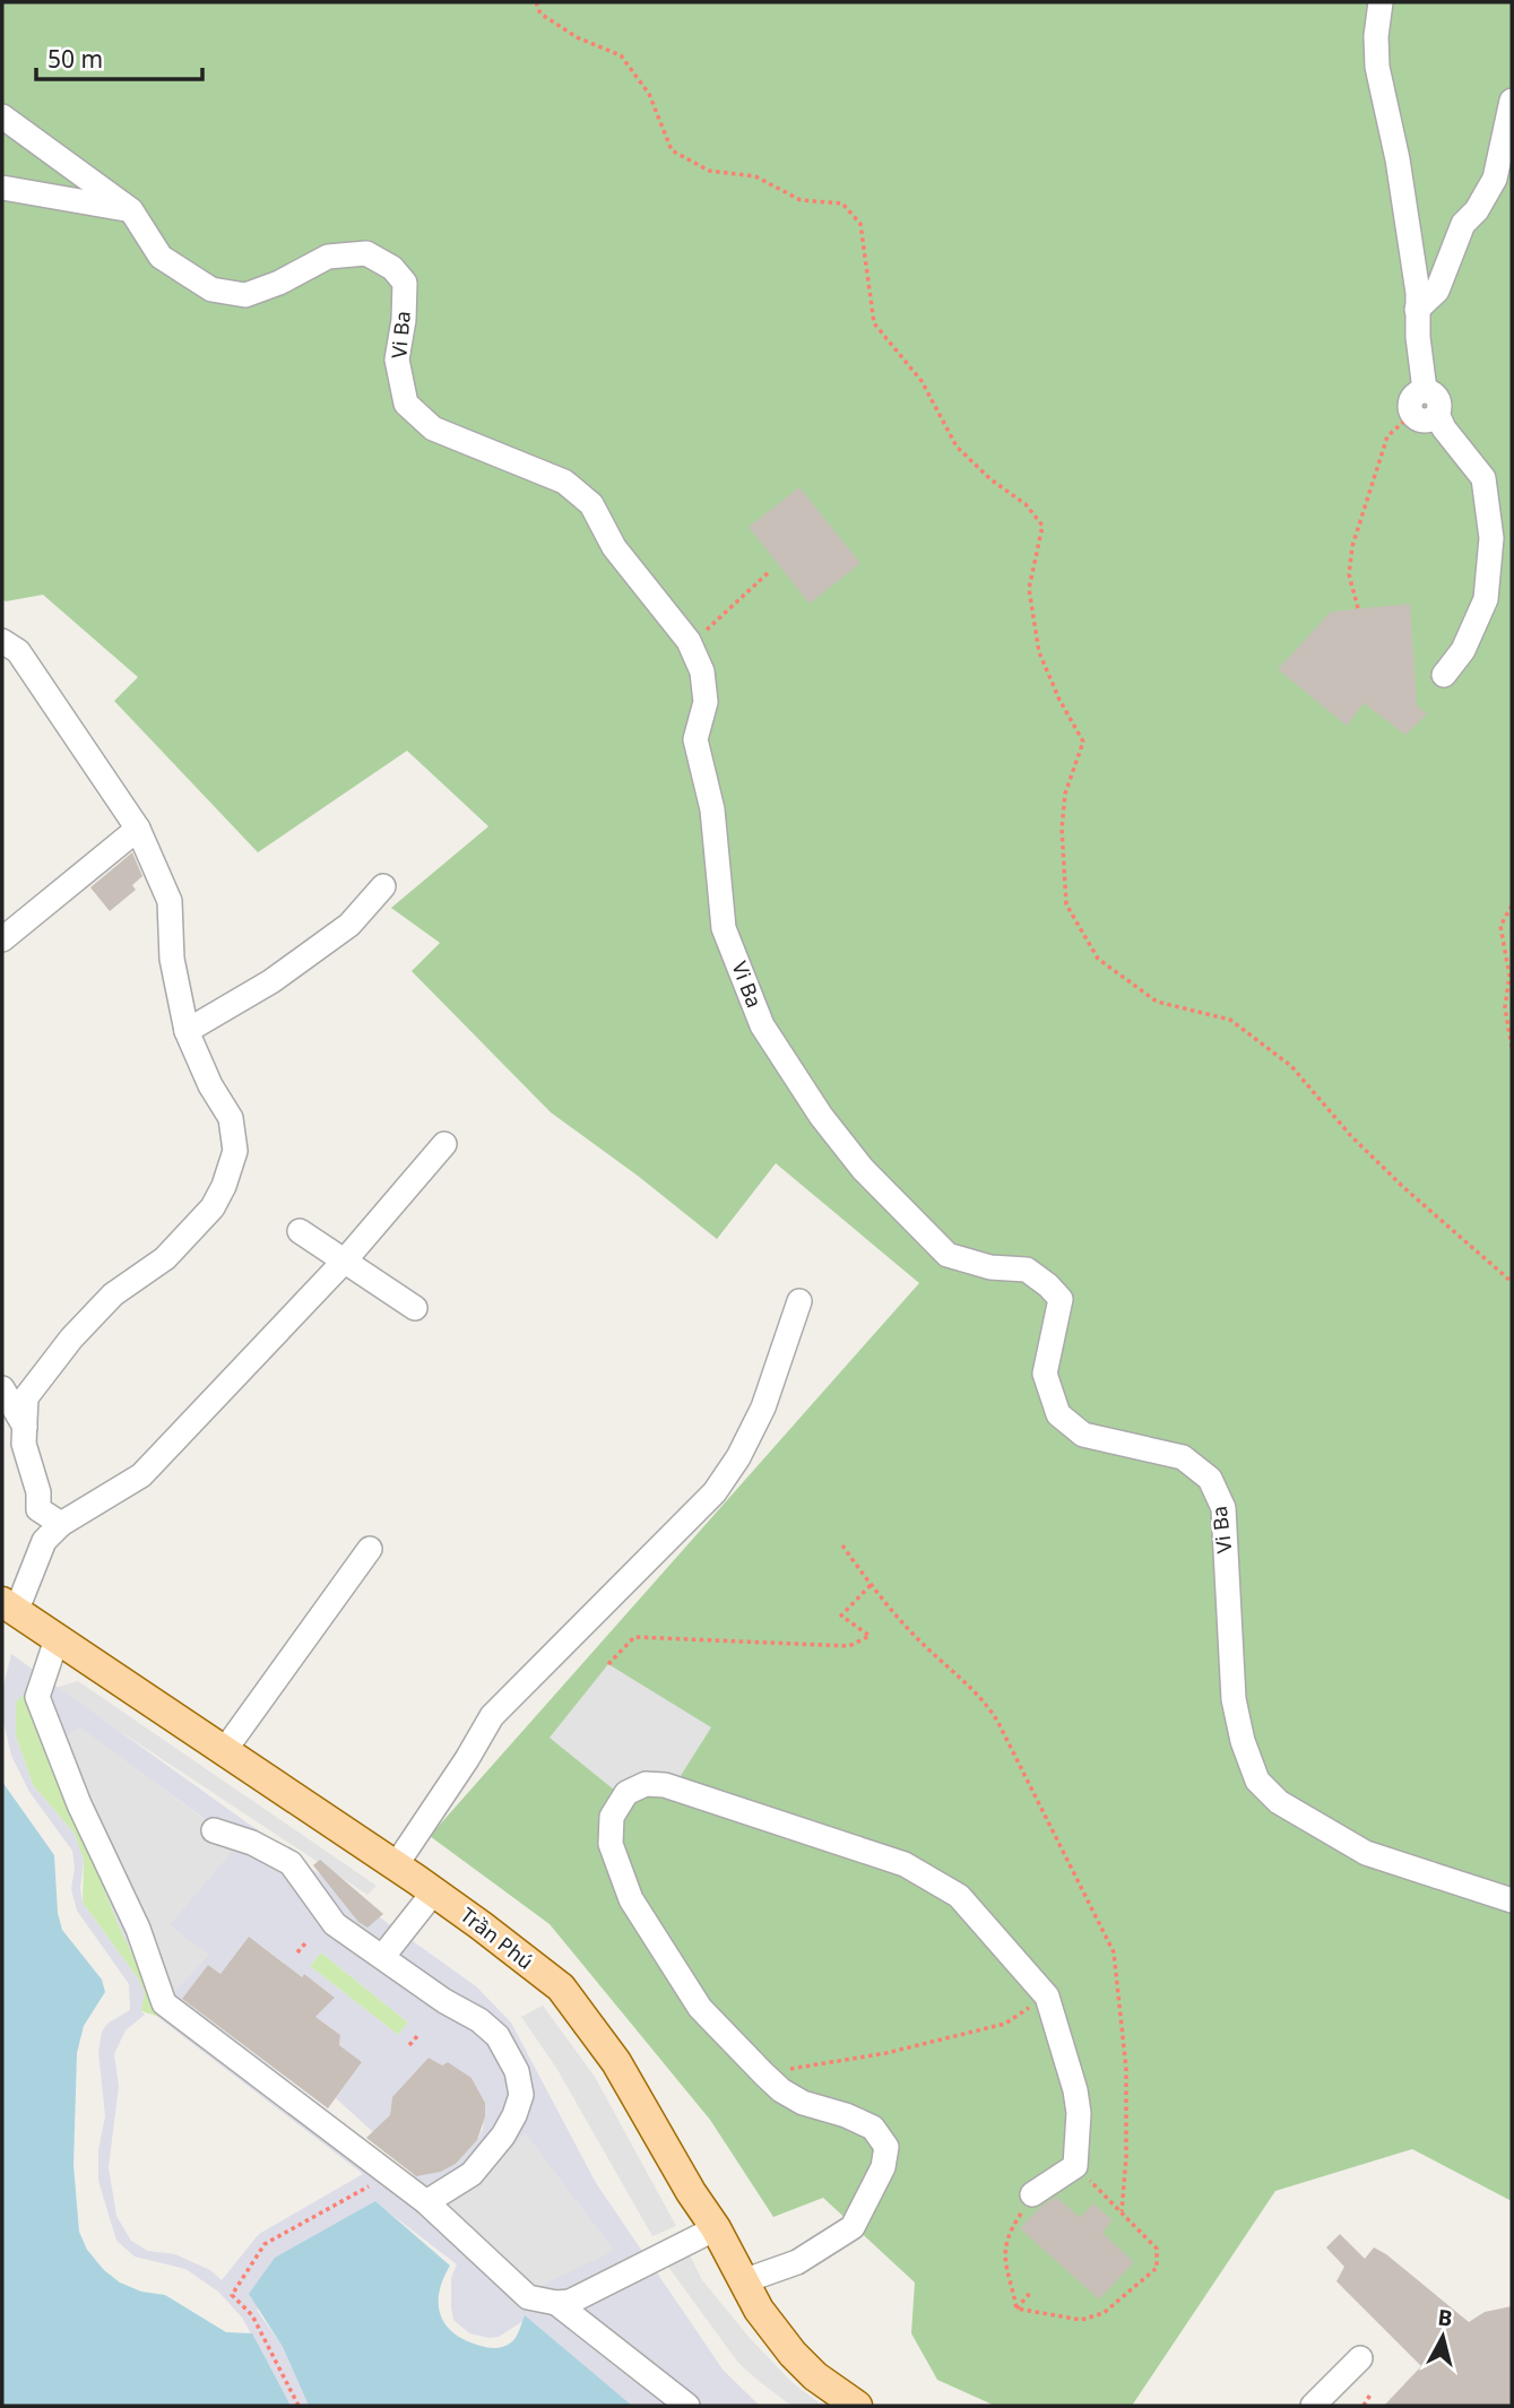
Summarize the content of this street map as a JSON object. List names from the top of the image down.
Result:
{
  "streets": {
    "main road": ["Trần Phú"],
    "street": ["Vi Ba"]
  },
  "scale_bar": "50 m",
  "north": "top"
}
